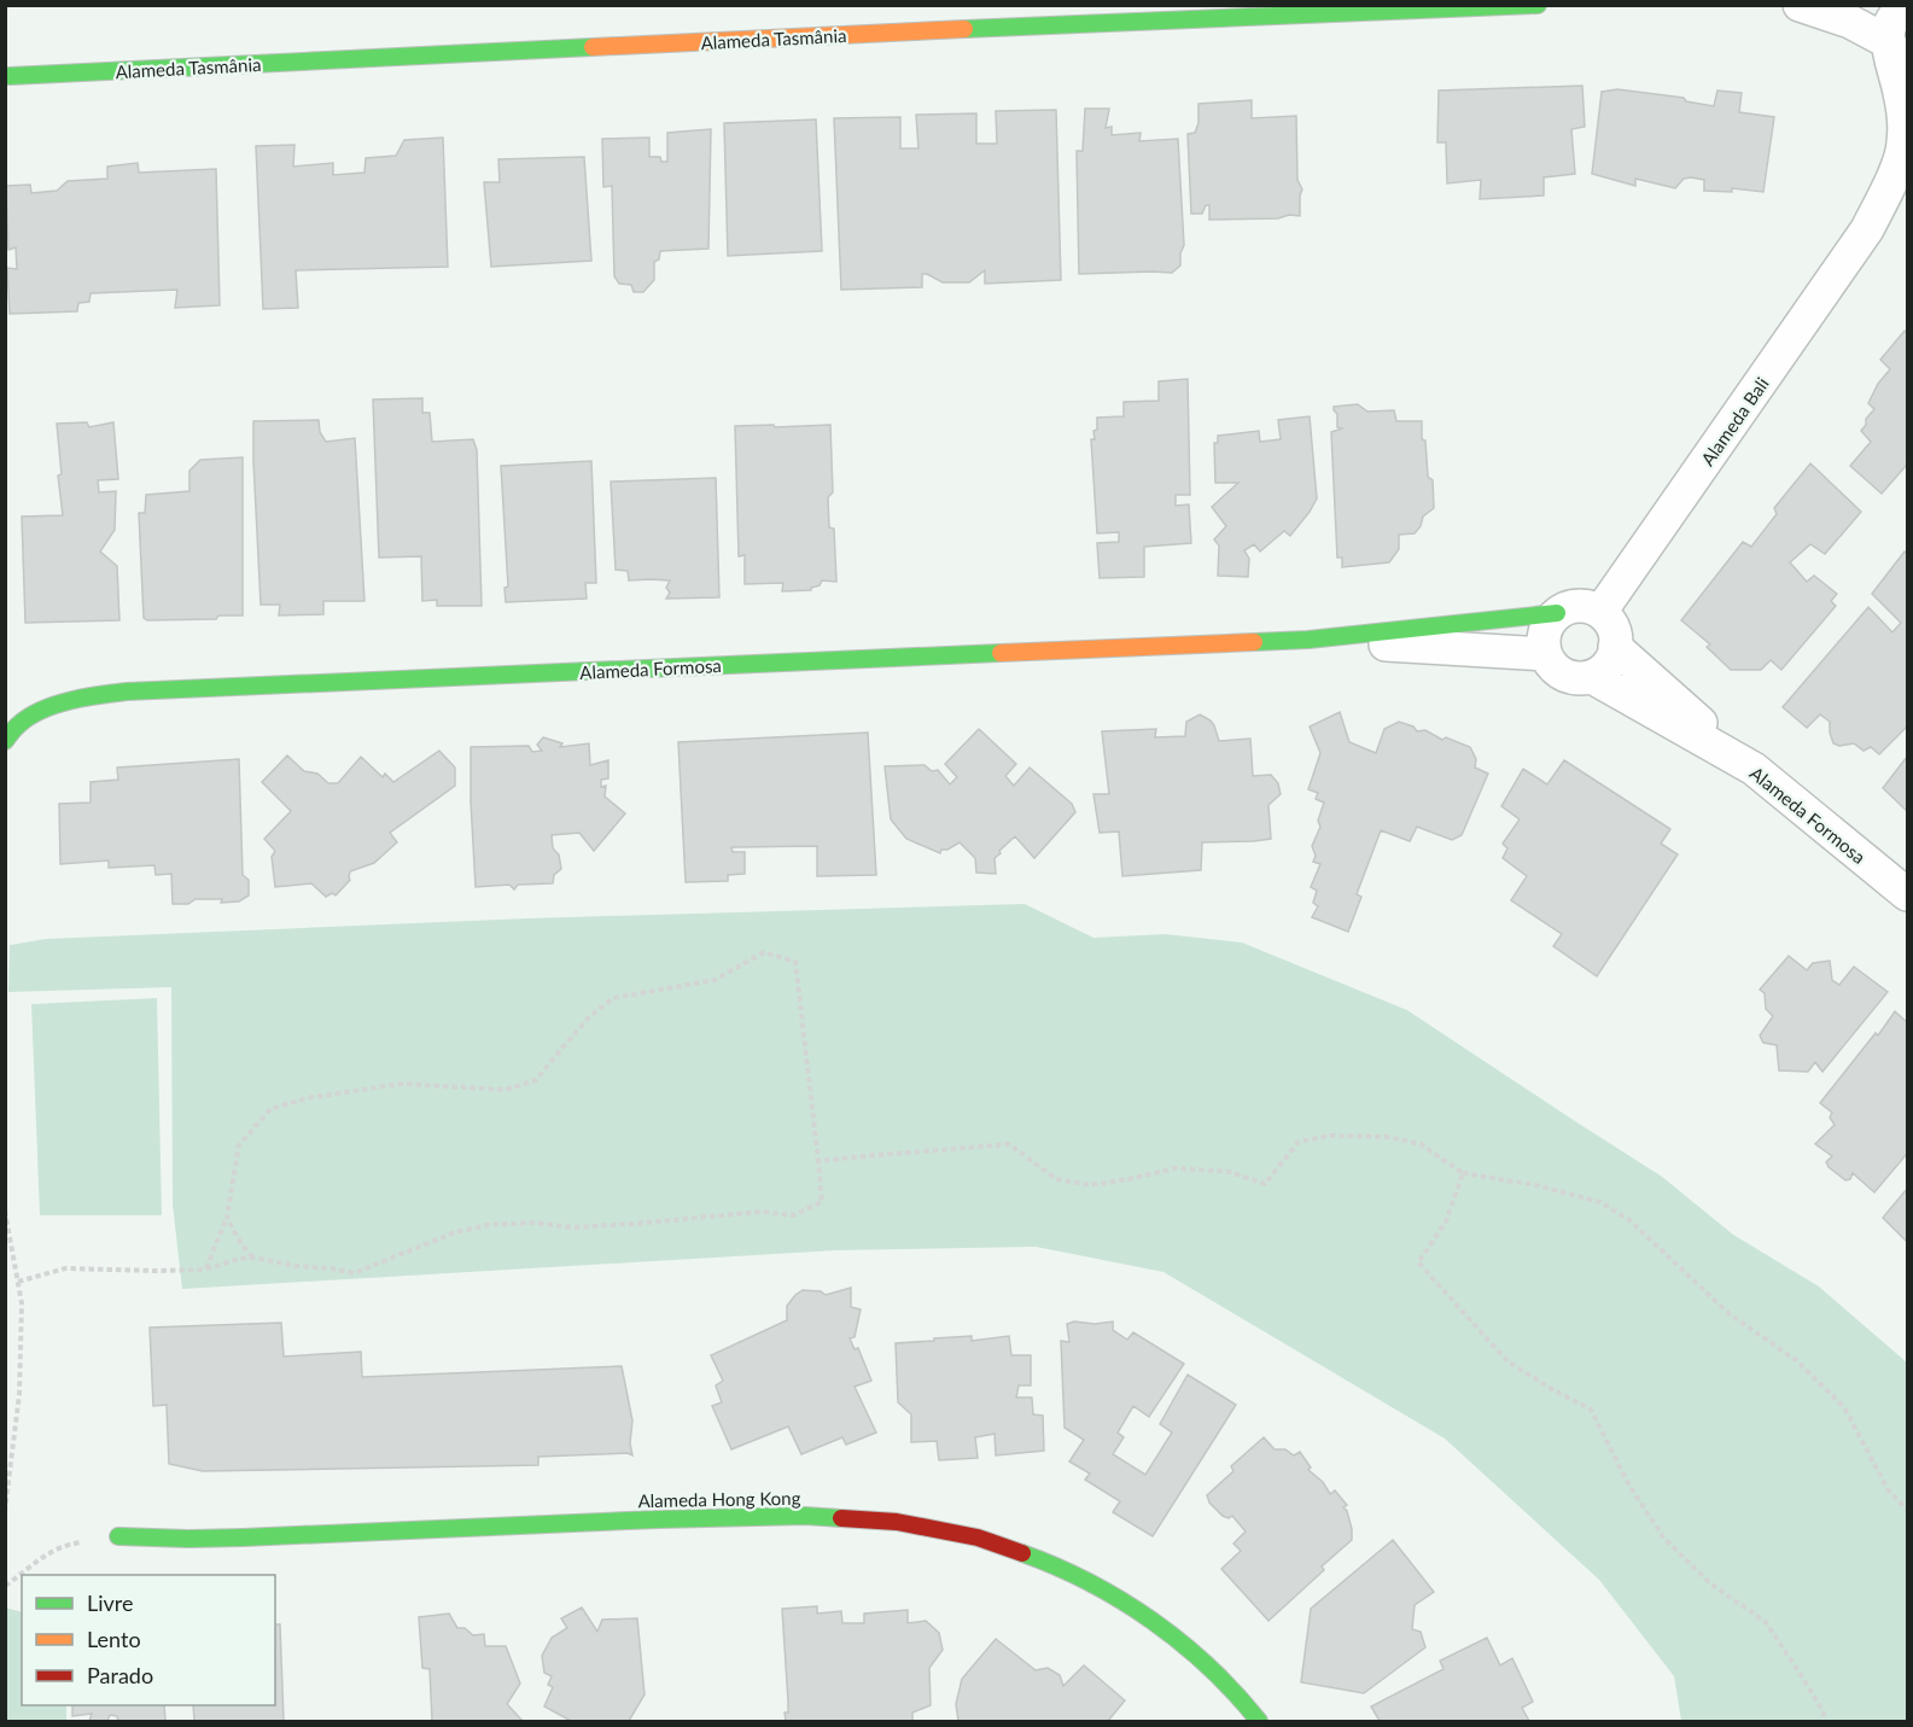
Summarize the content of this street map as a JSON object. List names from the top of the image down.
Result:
{
  "streets": {
    "street": [
      "Alameda Tasmânia",
      "Alameda Bali",
      "Alameda Formosa",
      "Alameda Hong Kong"
    ]
  },
  "crossings": [
    ["Alameda Bali", "Alameda Formosa"]
  ],
  "legend": ["Livre", "Lento", "Parado"]
}
